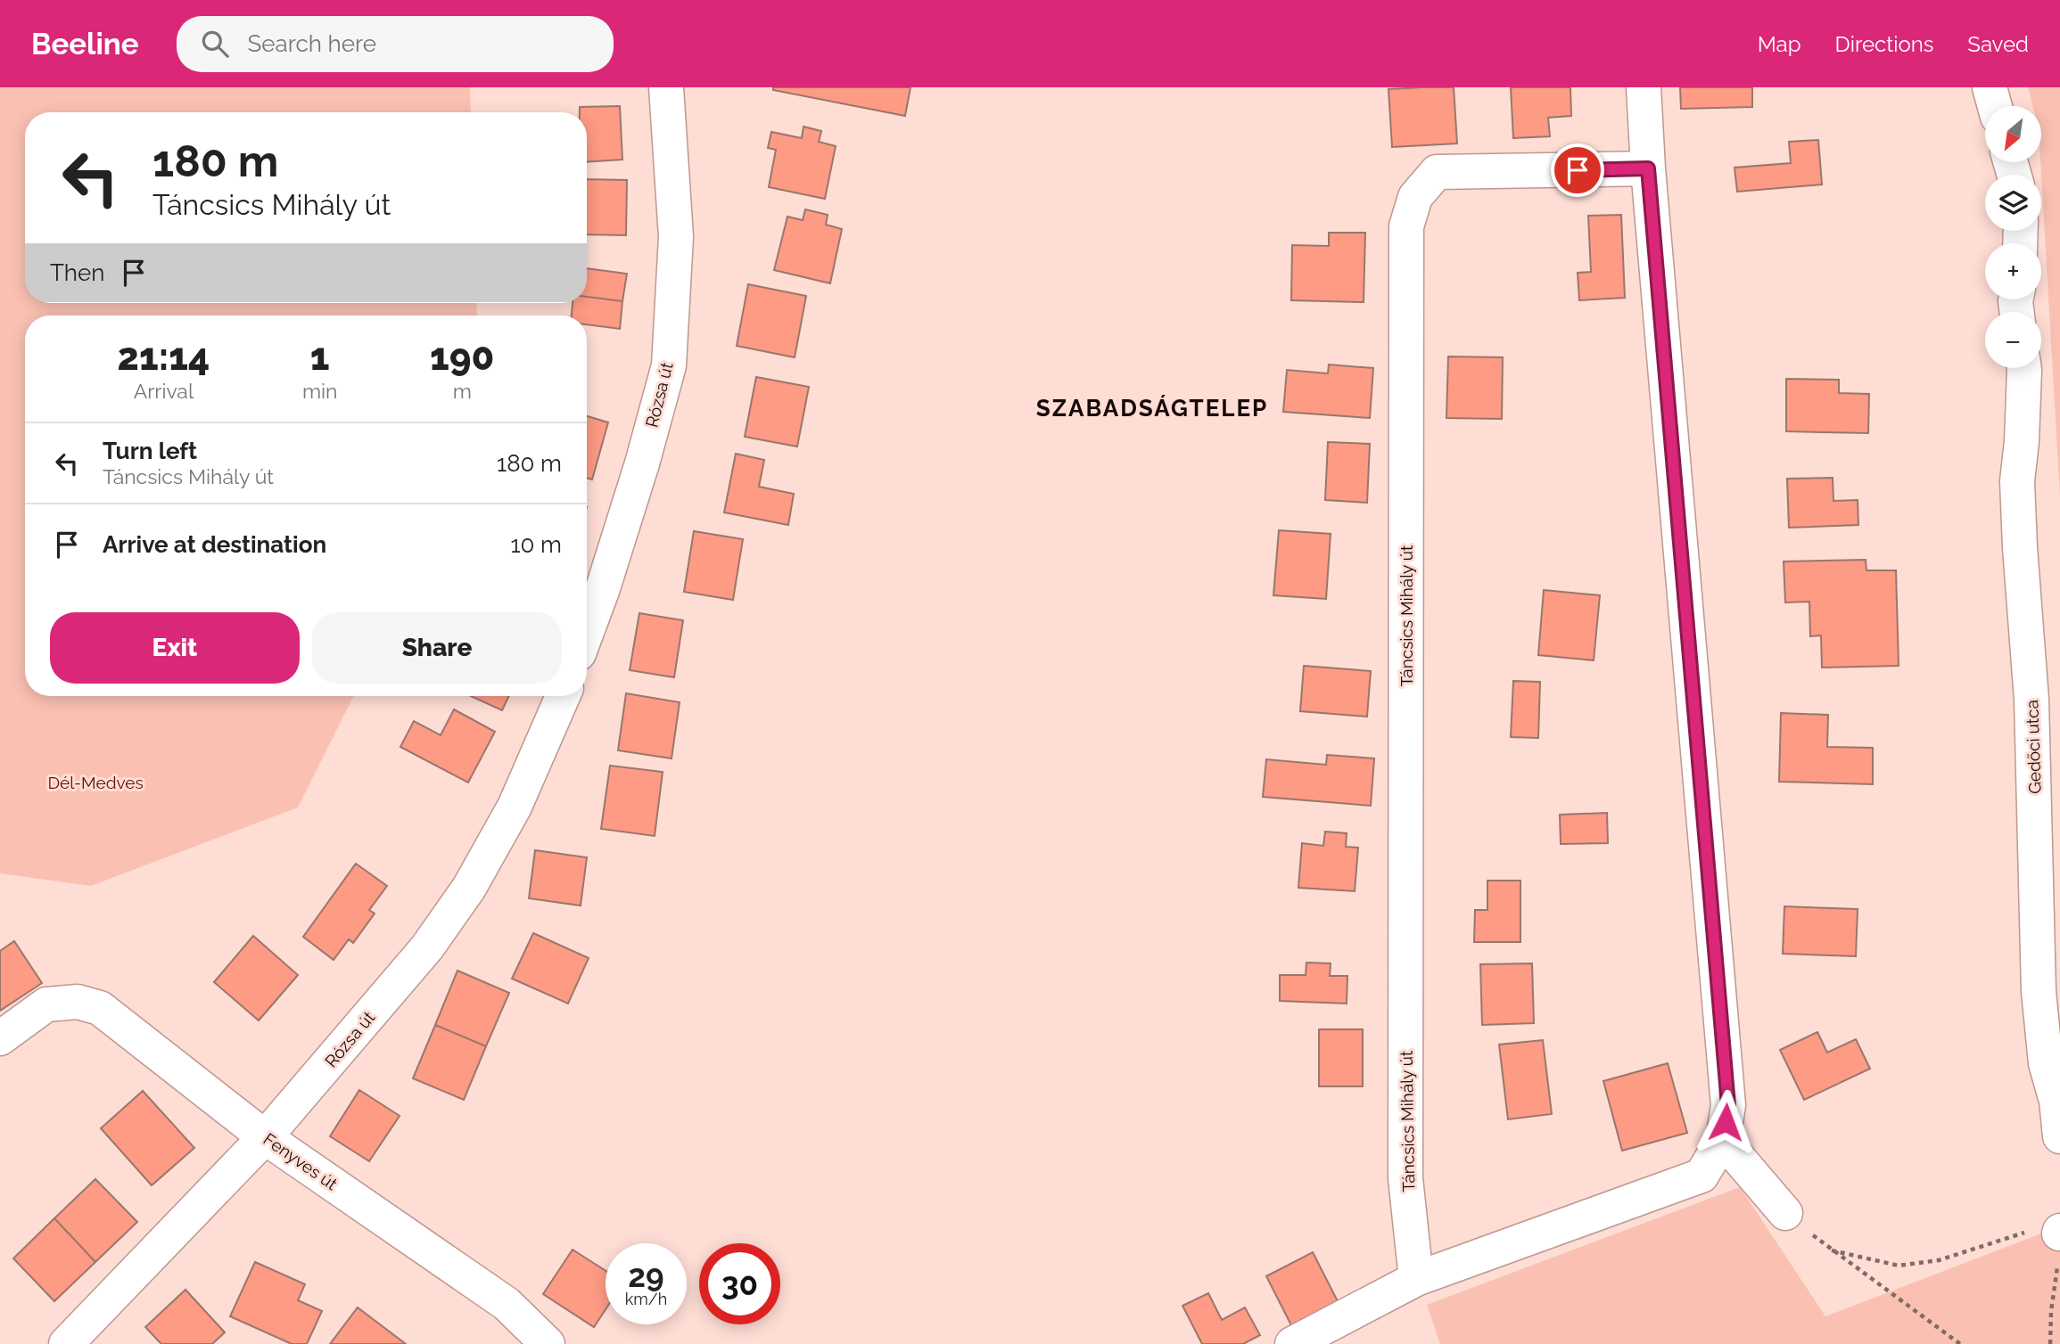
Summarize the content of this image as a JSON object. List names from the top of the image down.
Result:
{
  "streets": {
    "street": [
      "Rózsa út",
      "Táncsics Mihály út",
      "Gedőci utca",
      "Fenyves út"
    ]
  },
  "crossings": [
    ["Rózsa út", "Fenyves út"]
  ],
  "districts": ["SZABADSÁGTELEP"],
  "parks": ["Dél-Medves"],
  "north": "bottom left",
  "page": {
    "header": "Beeline",
    "search": "Search here",
    "nav": ["Map", "Directions", "Saved"],
    "map_buttons": ["+", "−"],
    "turn": ["180 m", "Táncsics Mihály út"],
    "then": "Then",
    "eta": [
      "21:14",
      "Arrival",
      "1",
      "min",
      "190",
      "m"
    ],
    "list": [
      {
        "name": "Turn left",
        "note": "Táncsics Mihály út",
        "value": "180 m"
      },
      {
        "name": "Arrive at destination",
        "value": "10 m"
      }
    ],
    "buttons": ["Exit", "Share"],
    "speed": "29 km/h",
    "limit": "30"
  }
}
